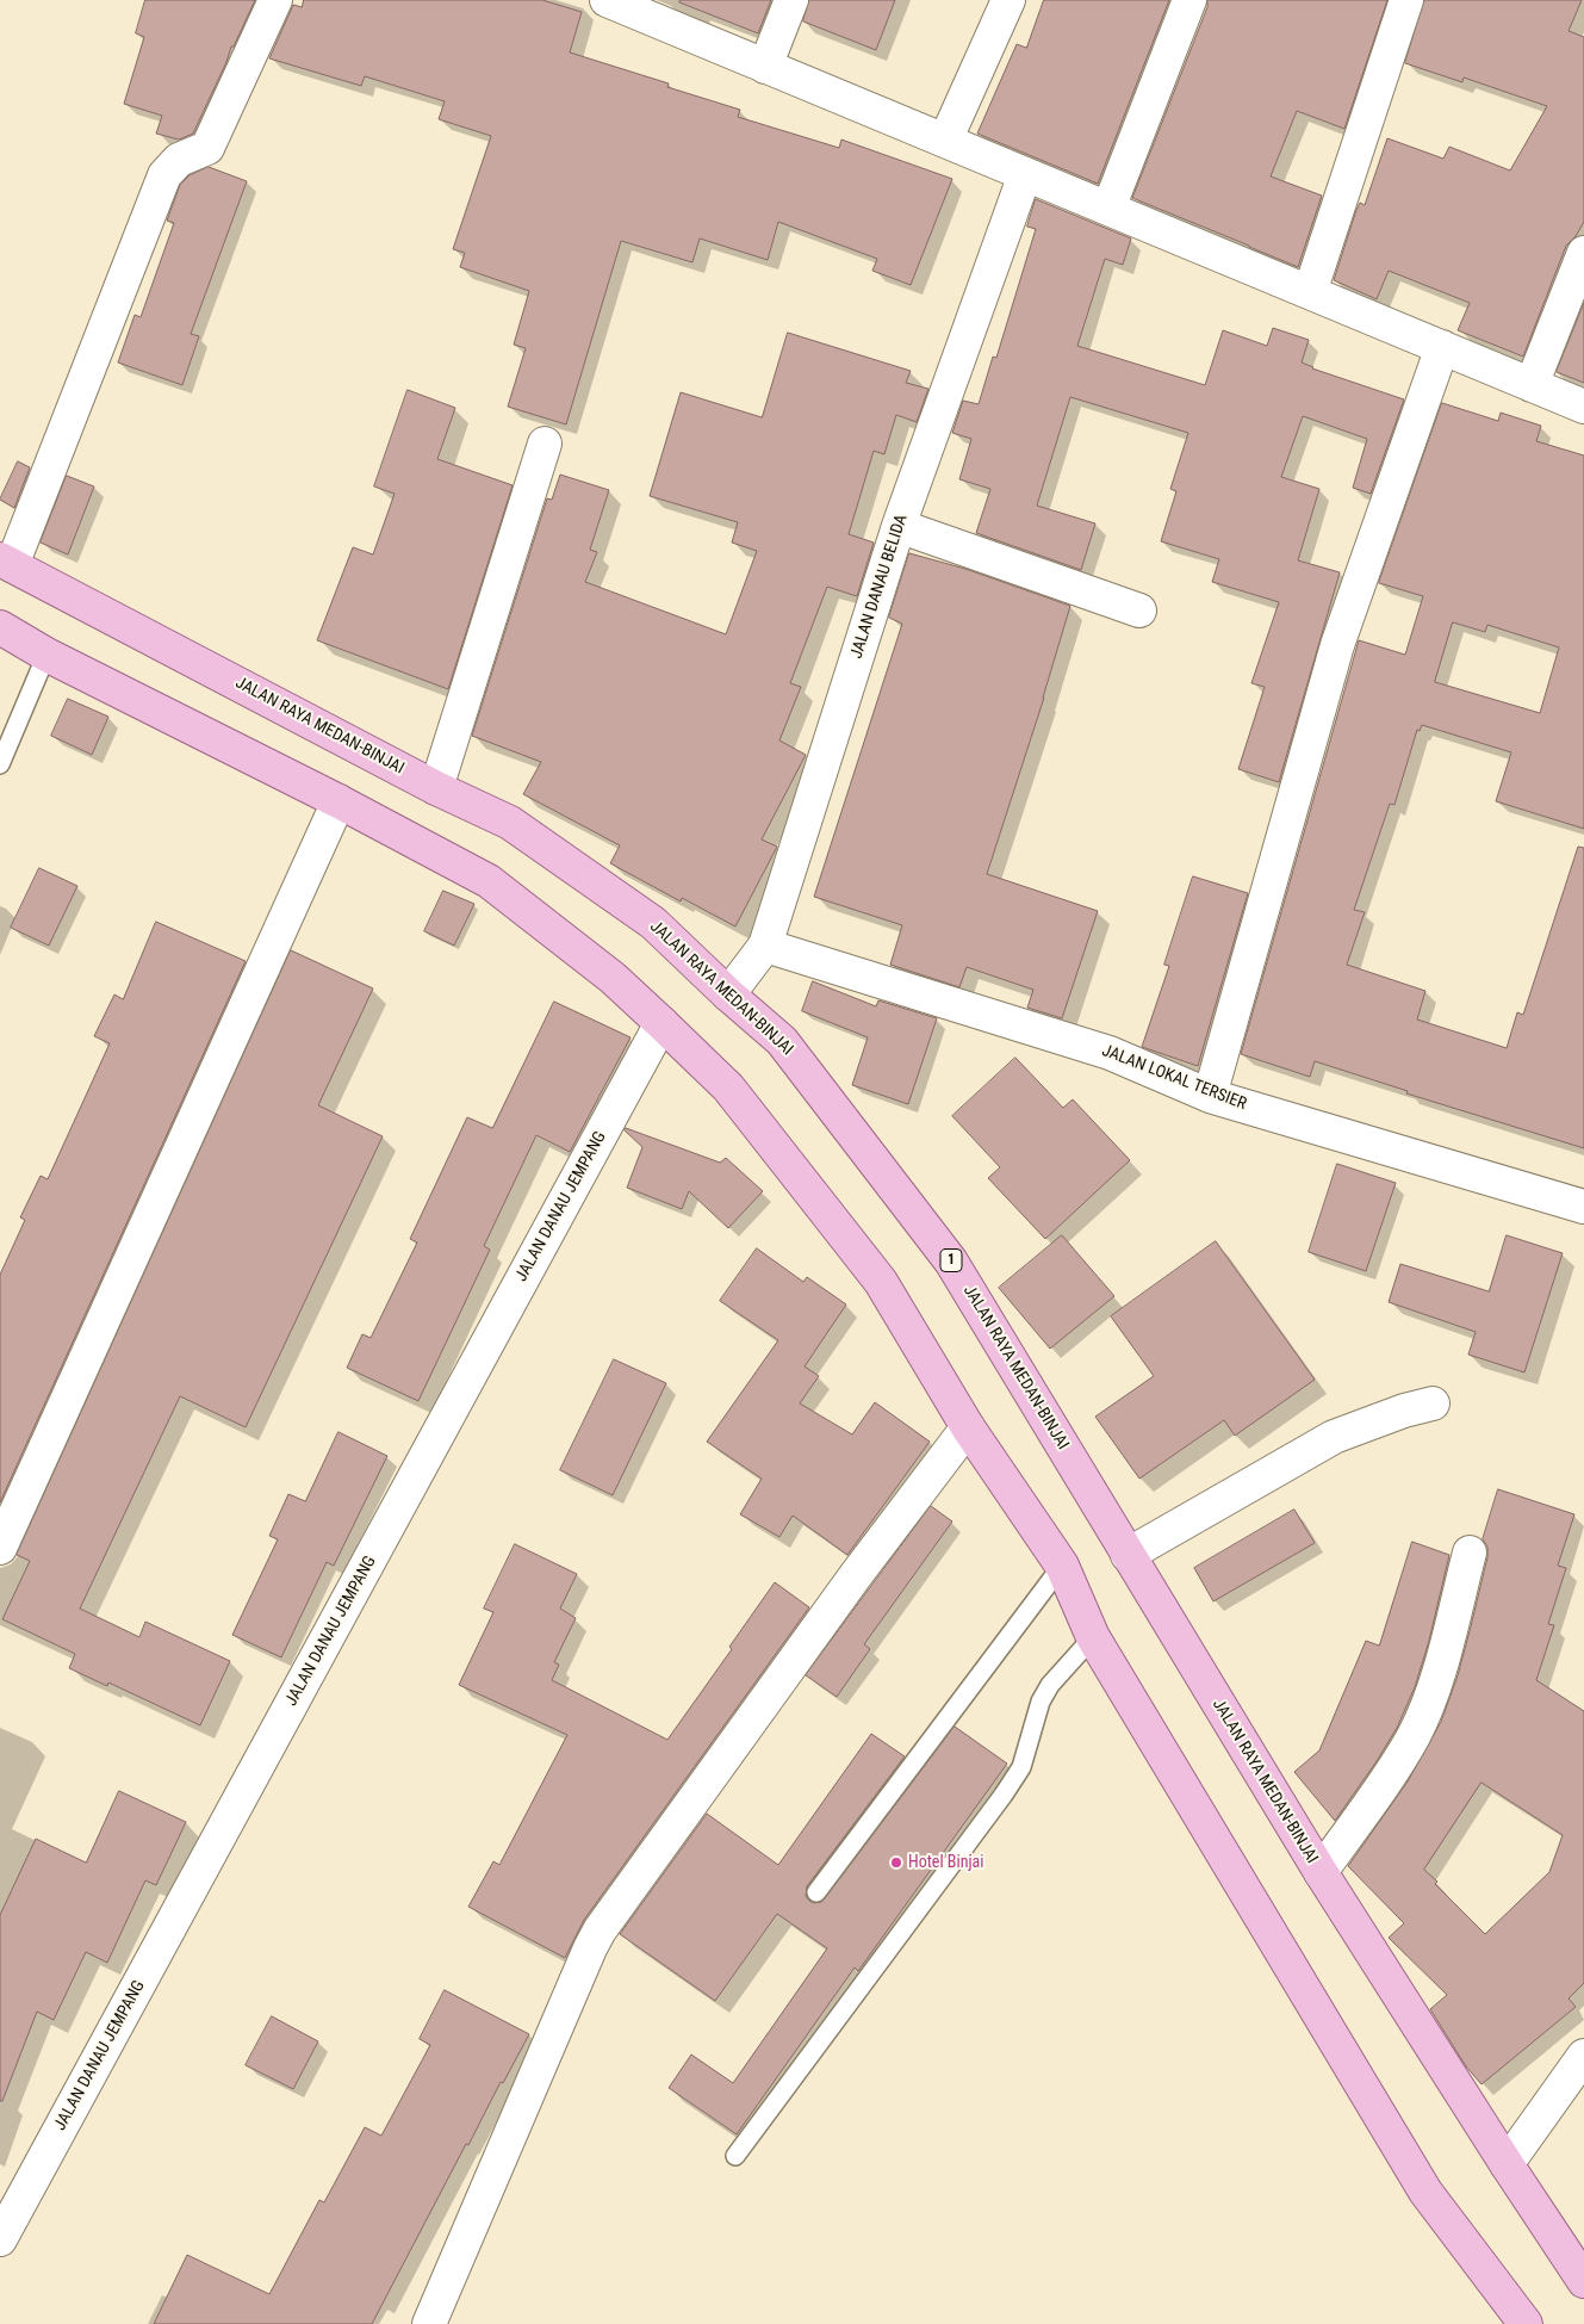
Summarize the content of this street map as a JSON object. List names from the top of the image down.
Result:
{
  "streets": {
    "main road": ["JALAN RAYA MEDAN-BINJAI", "1"],
    "street": ["JALAN DANAU BELIDA", "JALAN LOKAL TERSIER", "JALAN DANAU JEMPANG"]
  },
  "crossings": [
    ["JALAN DANAU BELIDA", "JALAN RAYA MEDAN-BINJAI"],
    ["JALAN DANAU BELIDA", "JALAN LOKAL TERSIER"]
  ],
  "places": ["Hotel Binjai"]
}
